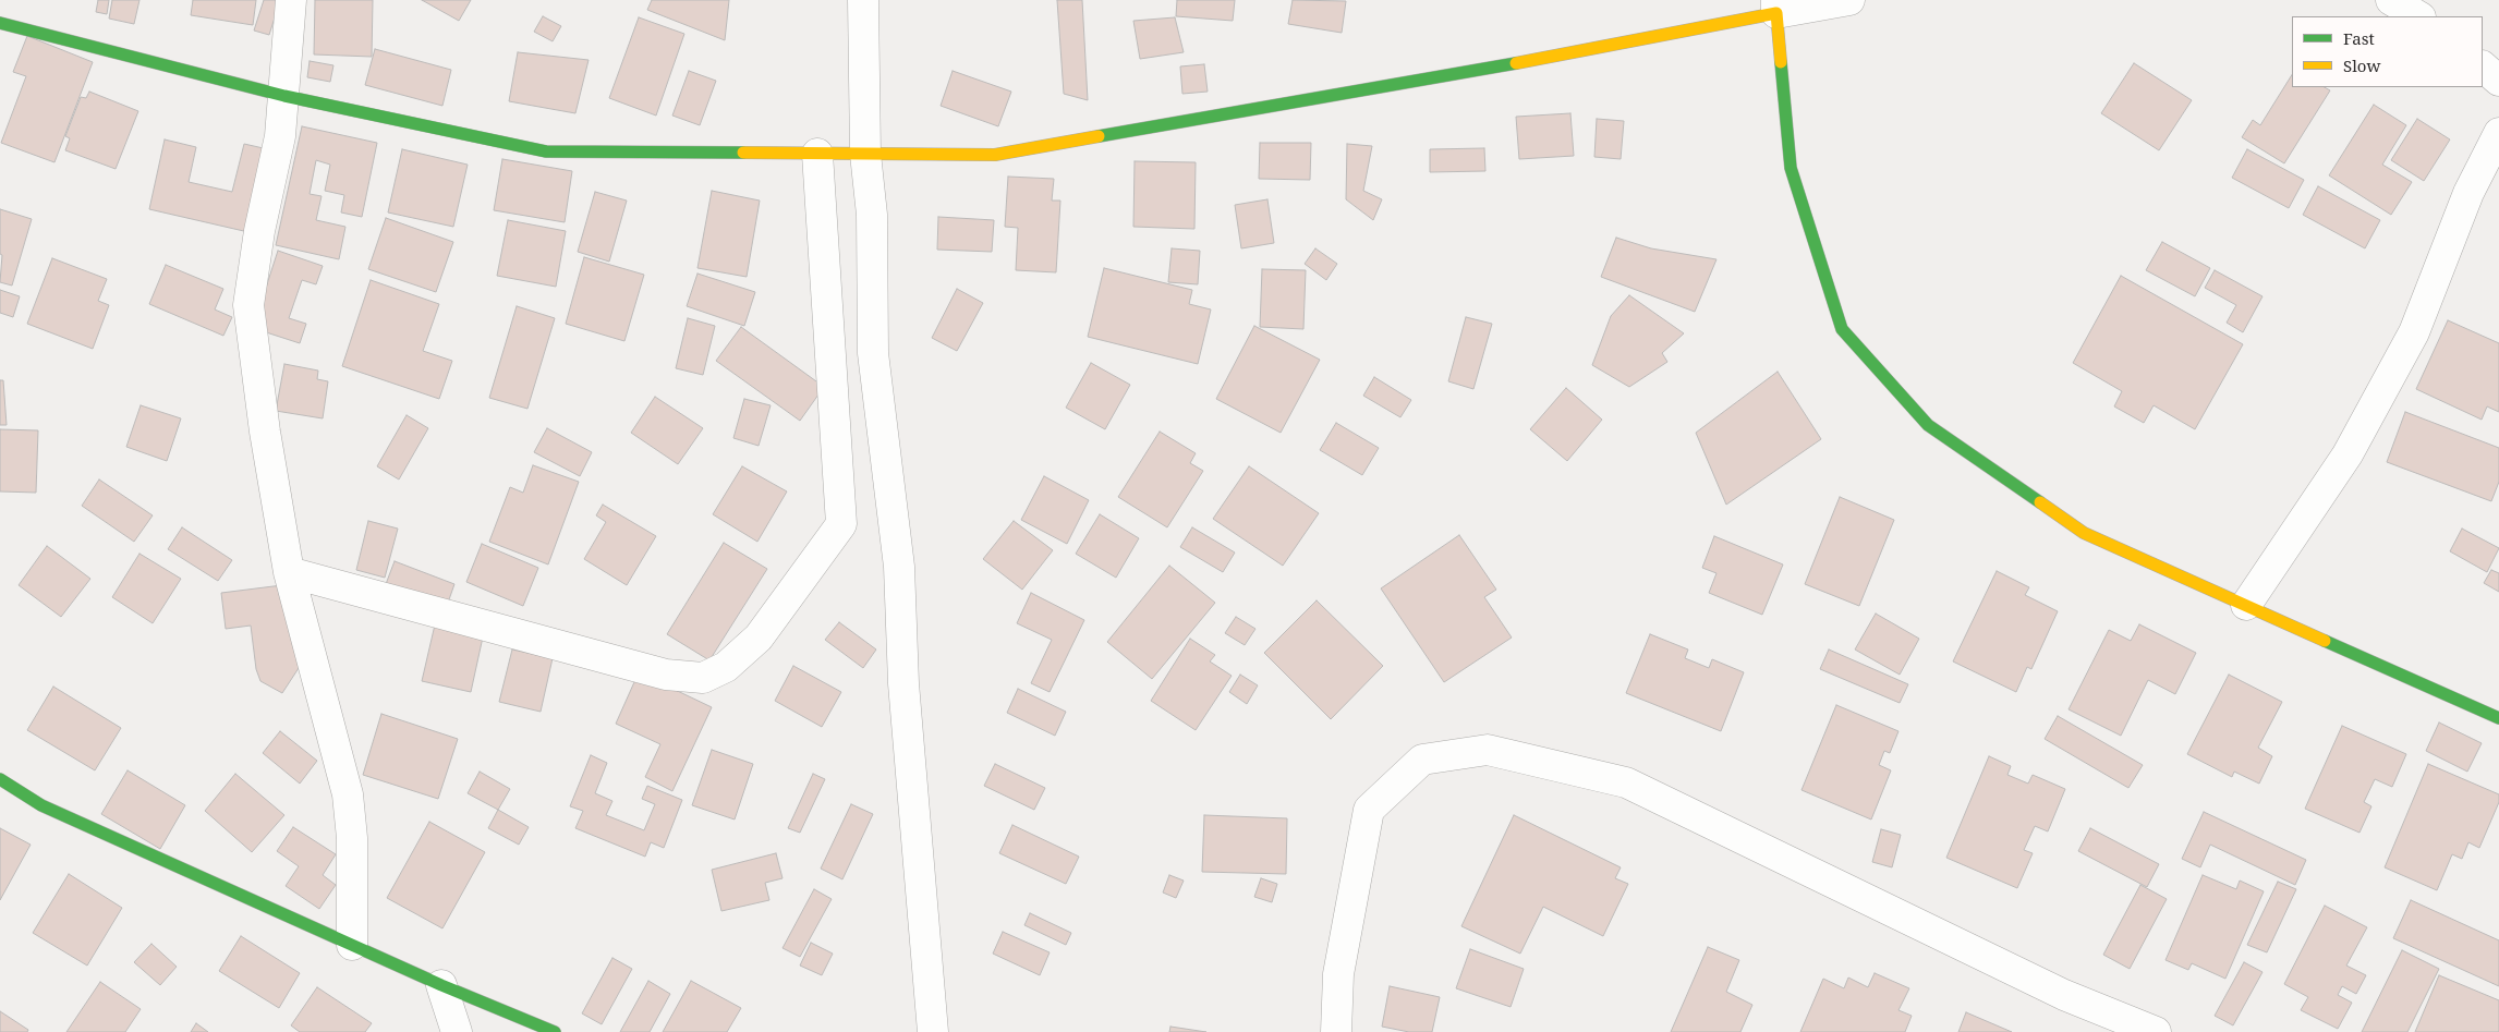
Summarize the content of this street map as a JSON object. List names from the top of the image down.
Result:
{
  "legend": ["Fast", "Slow"]
}
